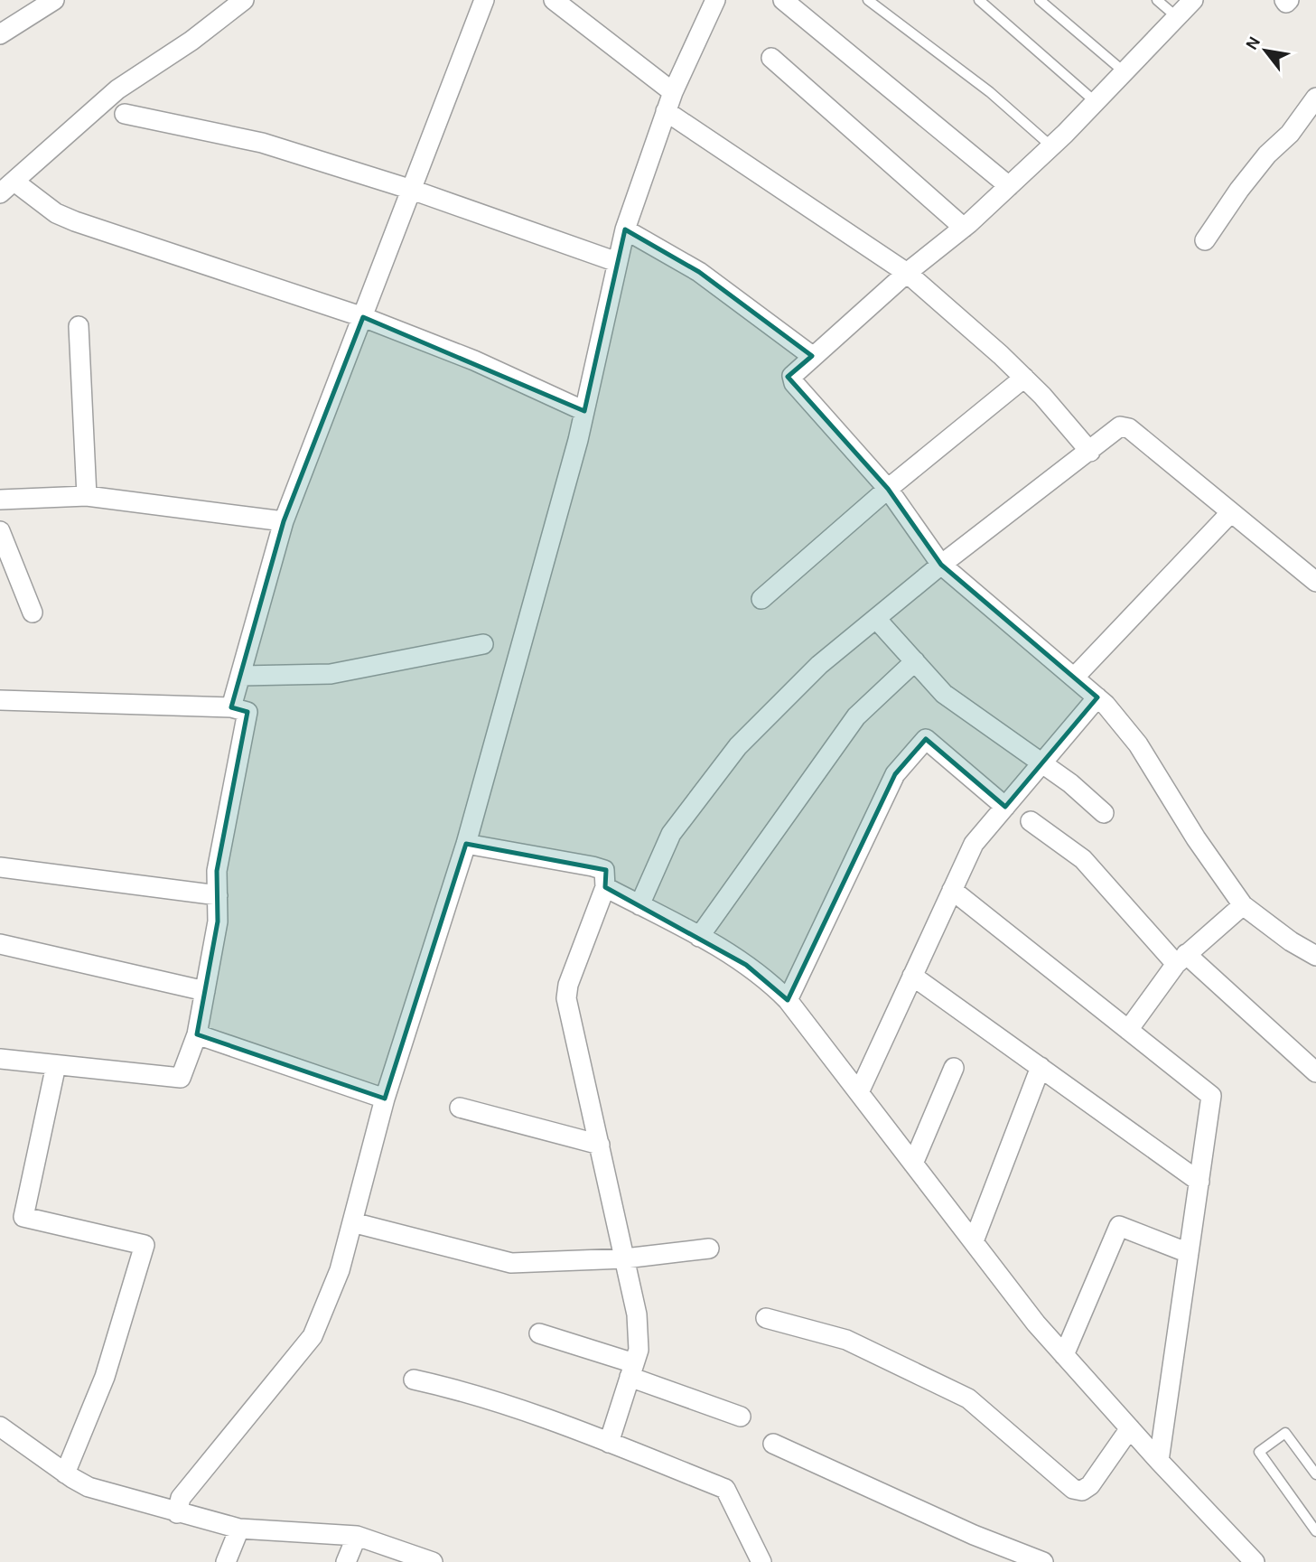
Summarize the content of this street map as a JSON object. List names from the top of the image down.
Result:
{
  "north": "top left"
}
